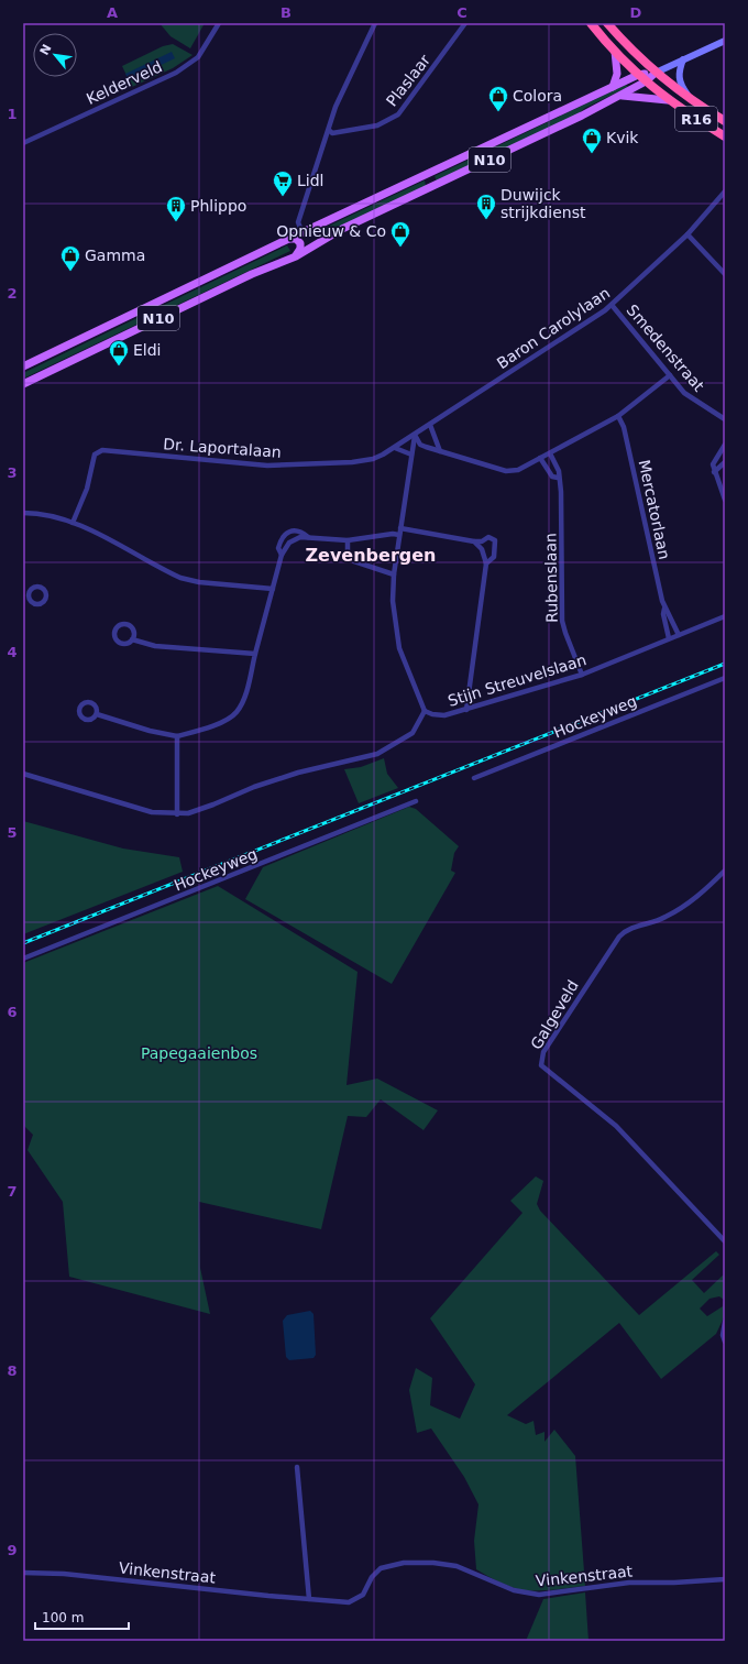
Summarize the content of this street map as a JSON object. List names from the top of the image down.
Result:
{
  "streets": {
    "highway": ["R16"],
    "main road": ["N10"],
    "street": [
      "Plaslaar",
      "Kelderveld",
      "Baron Carolylaan",
      "Smedenstraat",
      "Dr. Laportalaan",
      "Mercatorlaan",
      "Rubenslaan",
      "Stijn Streuvelslaan",
      "Hockeyweg",
      "Galgeveld",
      "Vinkenstraat"
    ]
  },
  "crossings": [
    ["R16", "N10"],
    ["Baron Carolylaan", "Smedenstraat"],
    ["Baron Carolylaan", "Dr. Laportalaan"],
    ["Mercatorlaan", "Stijn Streuvelslaan"],
    ["Rubenslaan", "Stijn Streuvelslaan"]
  ],
  "districts": ["Zevenbergen"],
  "parks": ["Papegaaienbos"],
  "places": {
    "shop": [
      "Colora",
      "Kvik",
      "Opnieuw & Co",
      "Gamma",
      "Eldi"
    ],
    "supermarket": ["Lidl"],
    "building": ["Duwijck strijkdienst", "Phlippo"]
  },
  "scale_bar": "100 m",
  "north": "top left",
  "grid": {
    "columns": [
      "A",
      "B",
      "C",
      "D"
    ],
    "rows": [
      "1",
      "2",
      "3",
      "4",
      "5",
      "6",
      "7",
      "8",
      "9"
    ]
  }
}
